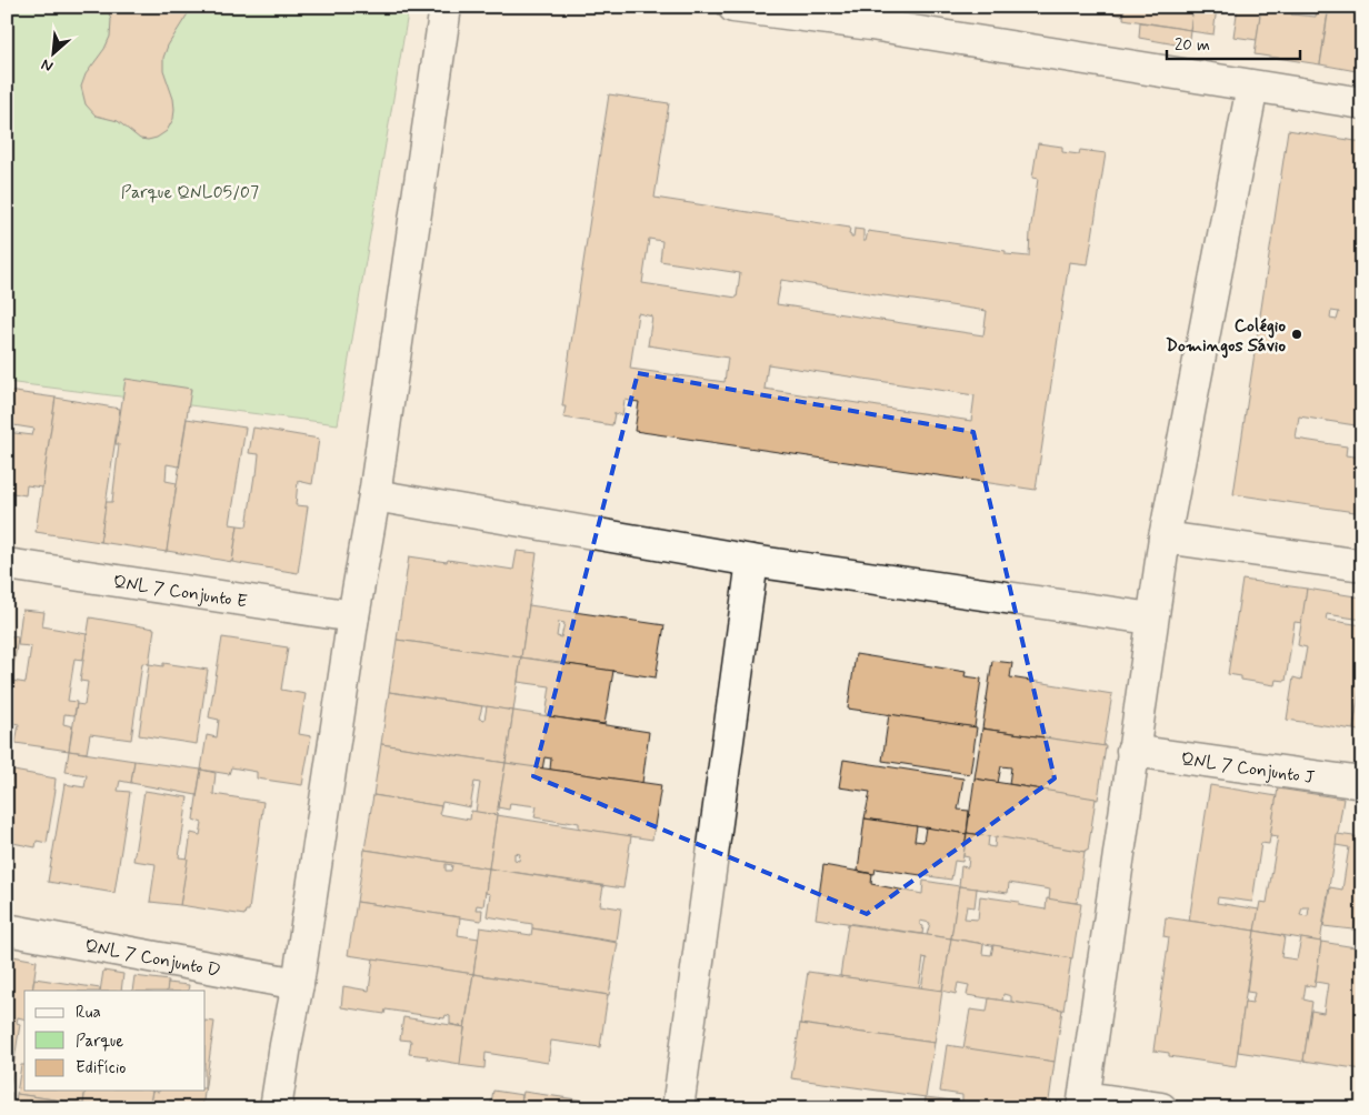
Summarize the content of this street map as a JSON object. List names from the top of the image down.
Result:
{
  "streets": {
    "street": ["QNL 7 Conjunto E", "QNL 7 Conjunto J", "QNL 7 Conjunto D"]
  },
  "parks": ["Parque QNL05/07"],
  "places": ["Colégio Domingos Sávio"],
  "legend": ["Rua", "Parque", "Edifício"],
  "scale_bar": "20 m",
  "north": "bottom left"
}
